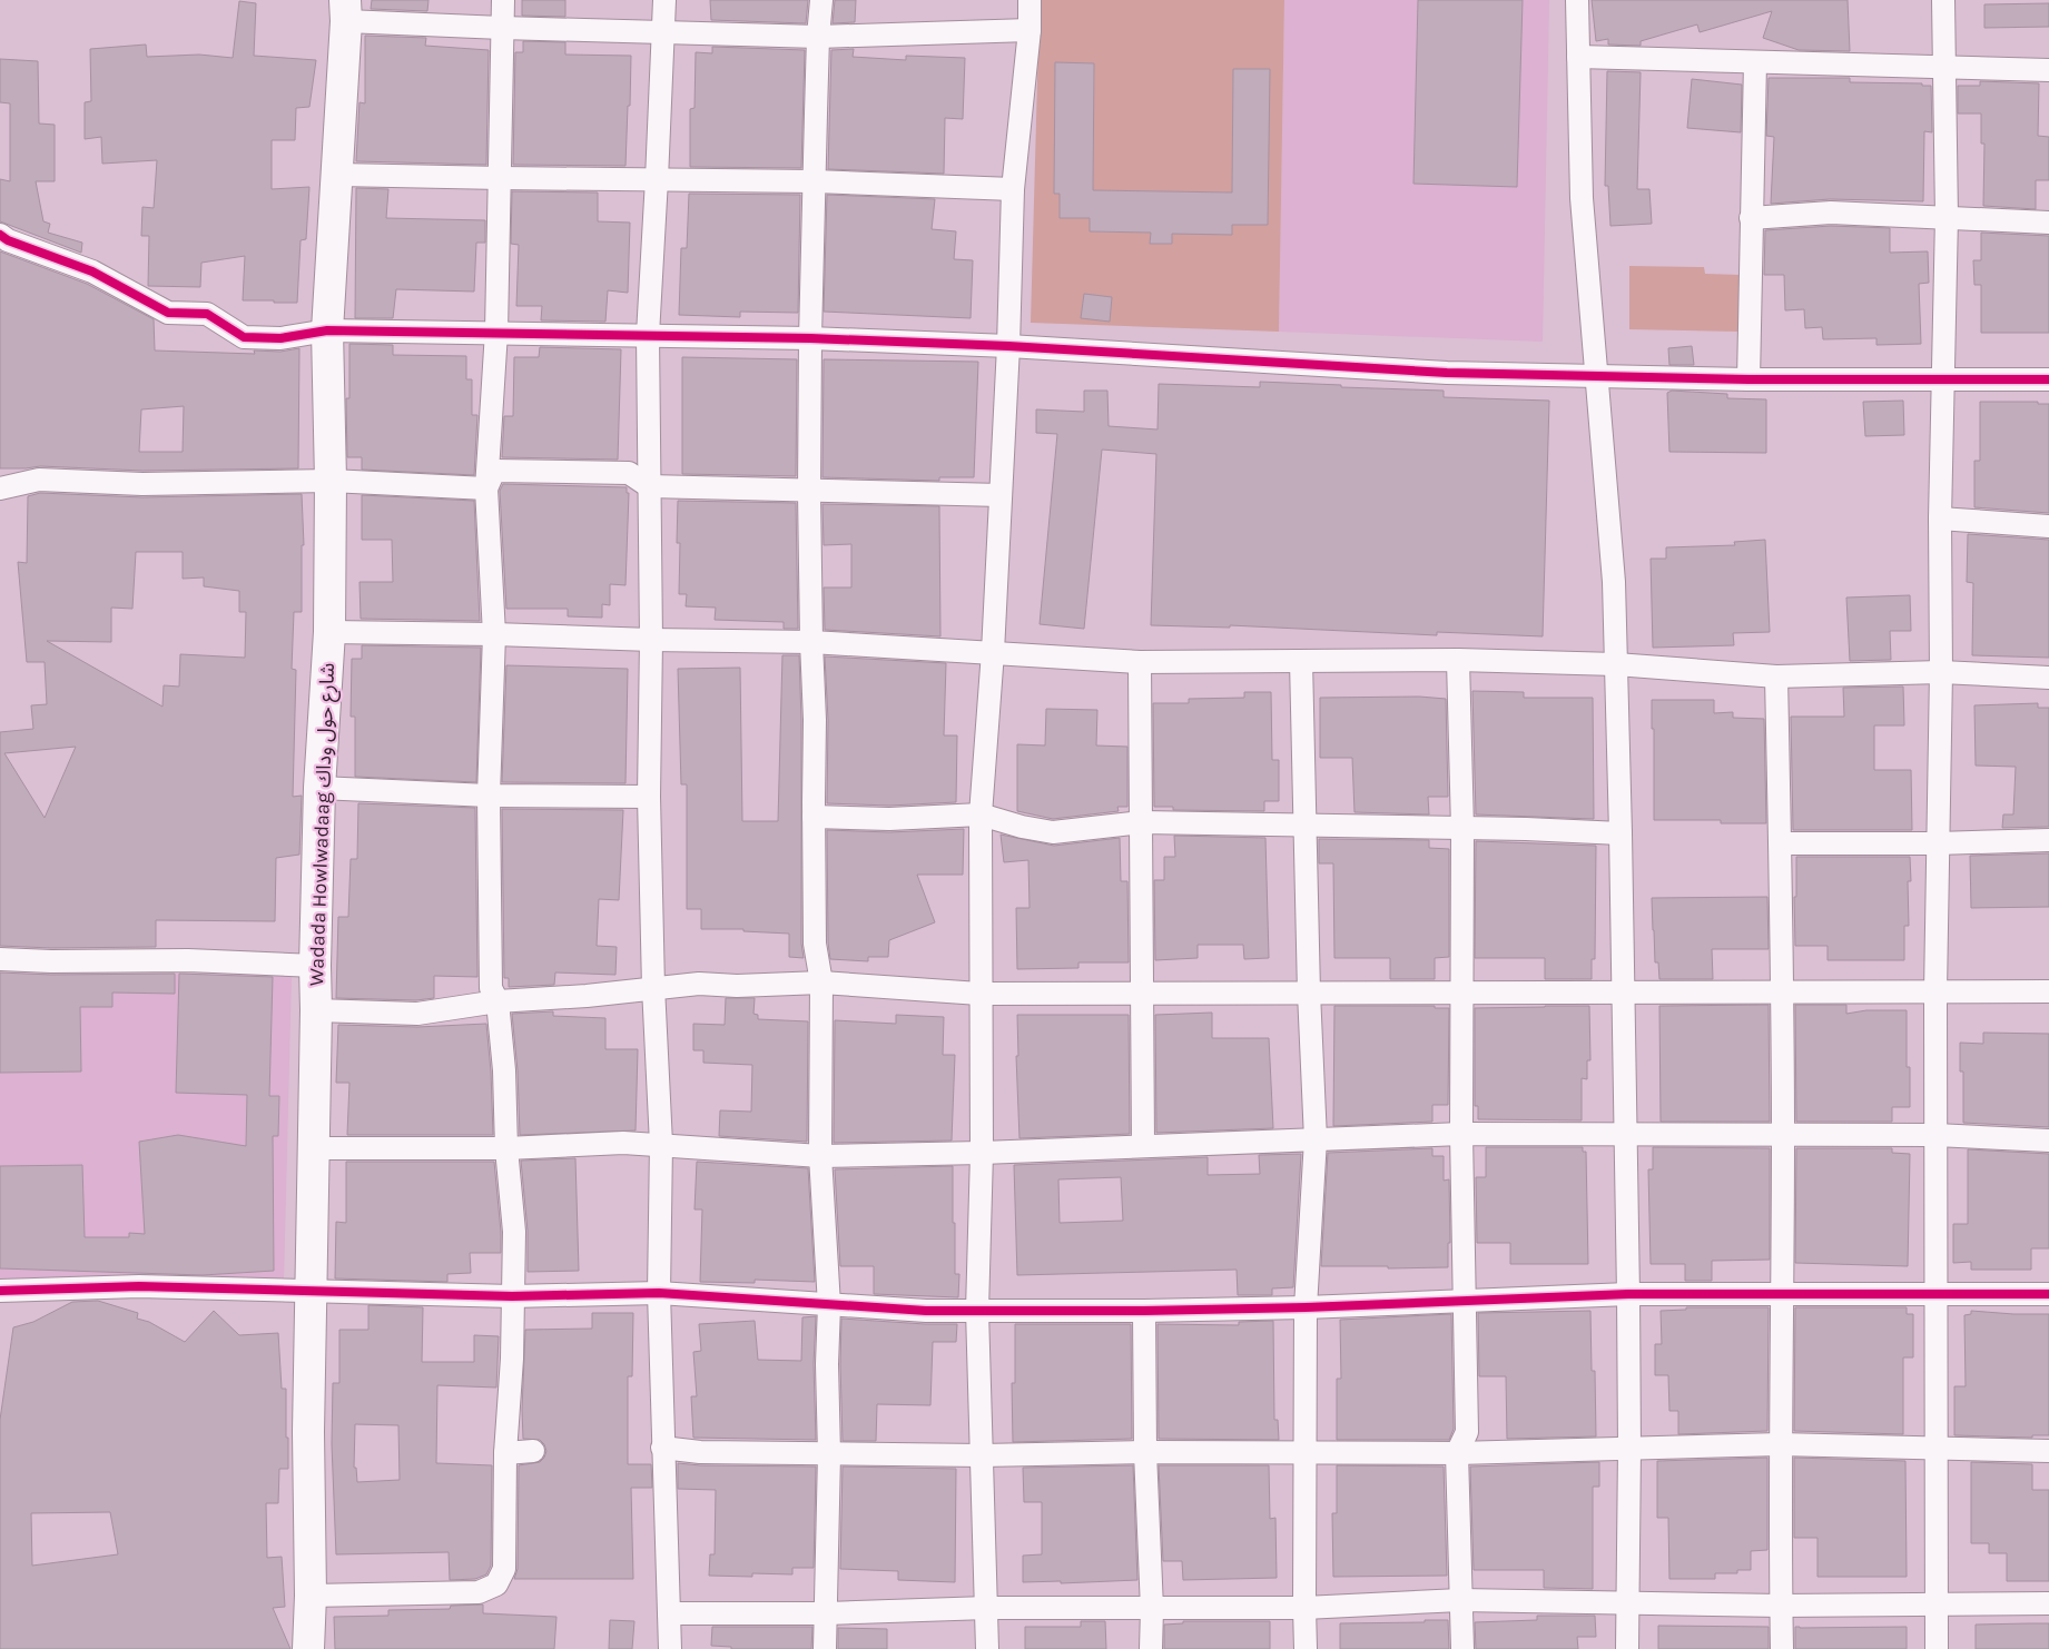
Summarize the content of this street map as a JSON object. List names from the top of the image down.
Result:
{
  "streets": {
    "street": ["Wadada Howlwadaag شارع حول وداك"]
  }
}
